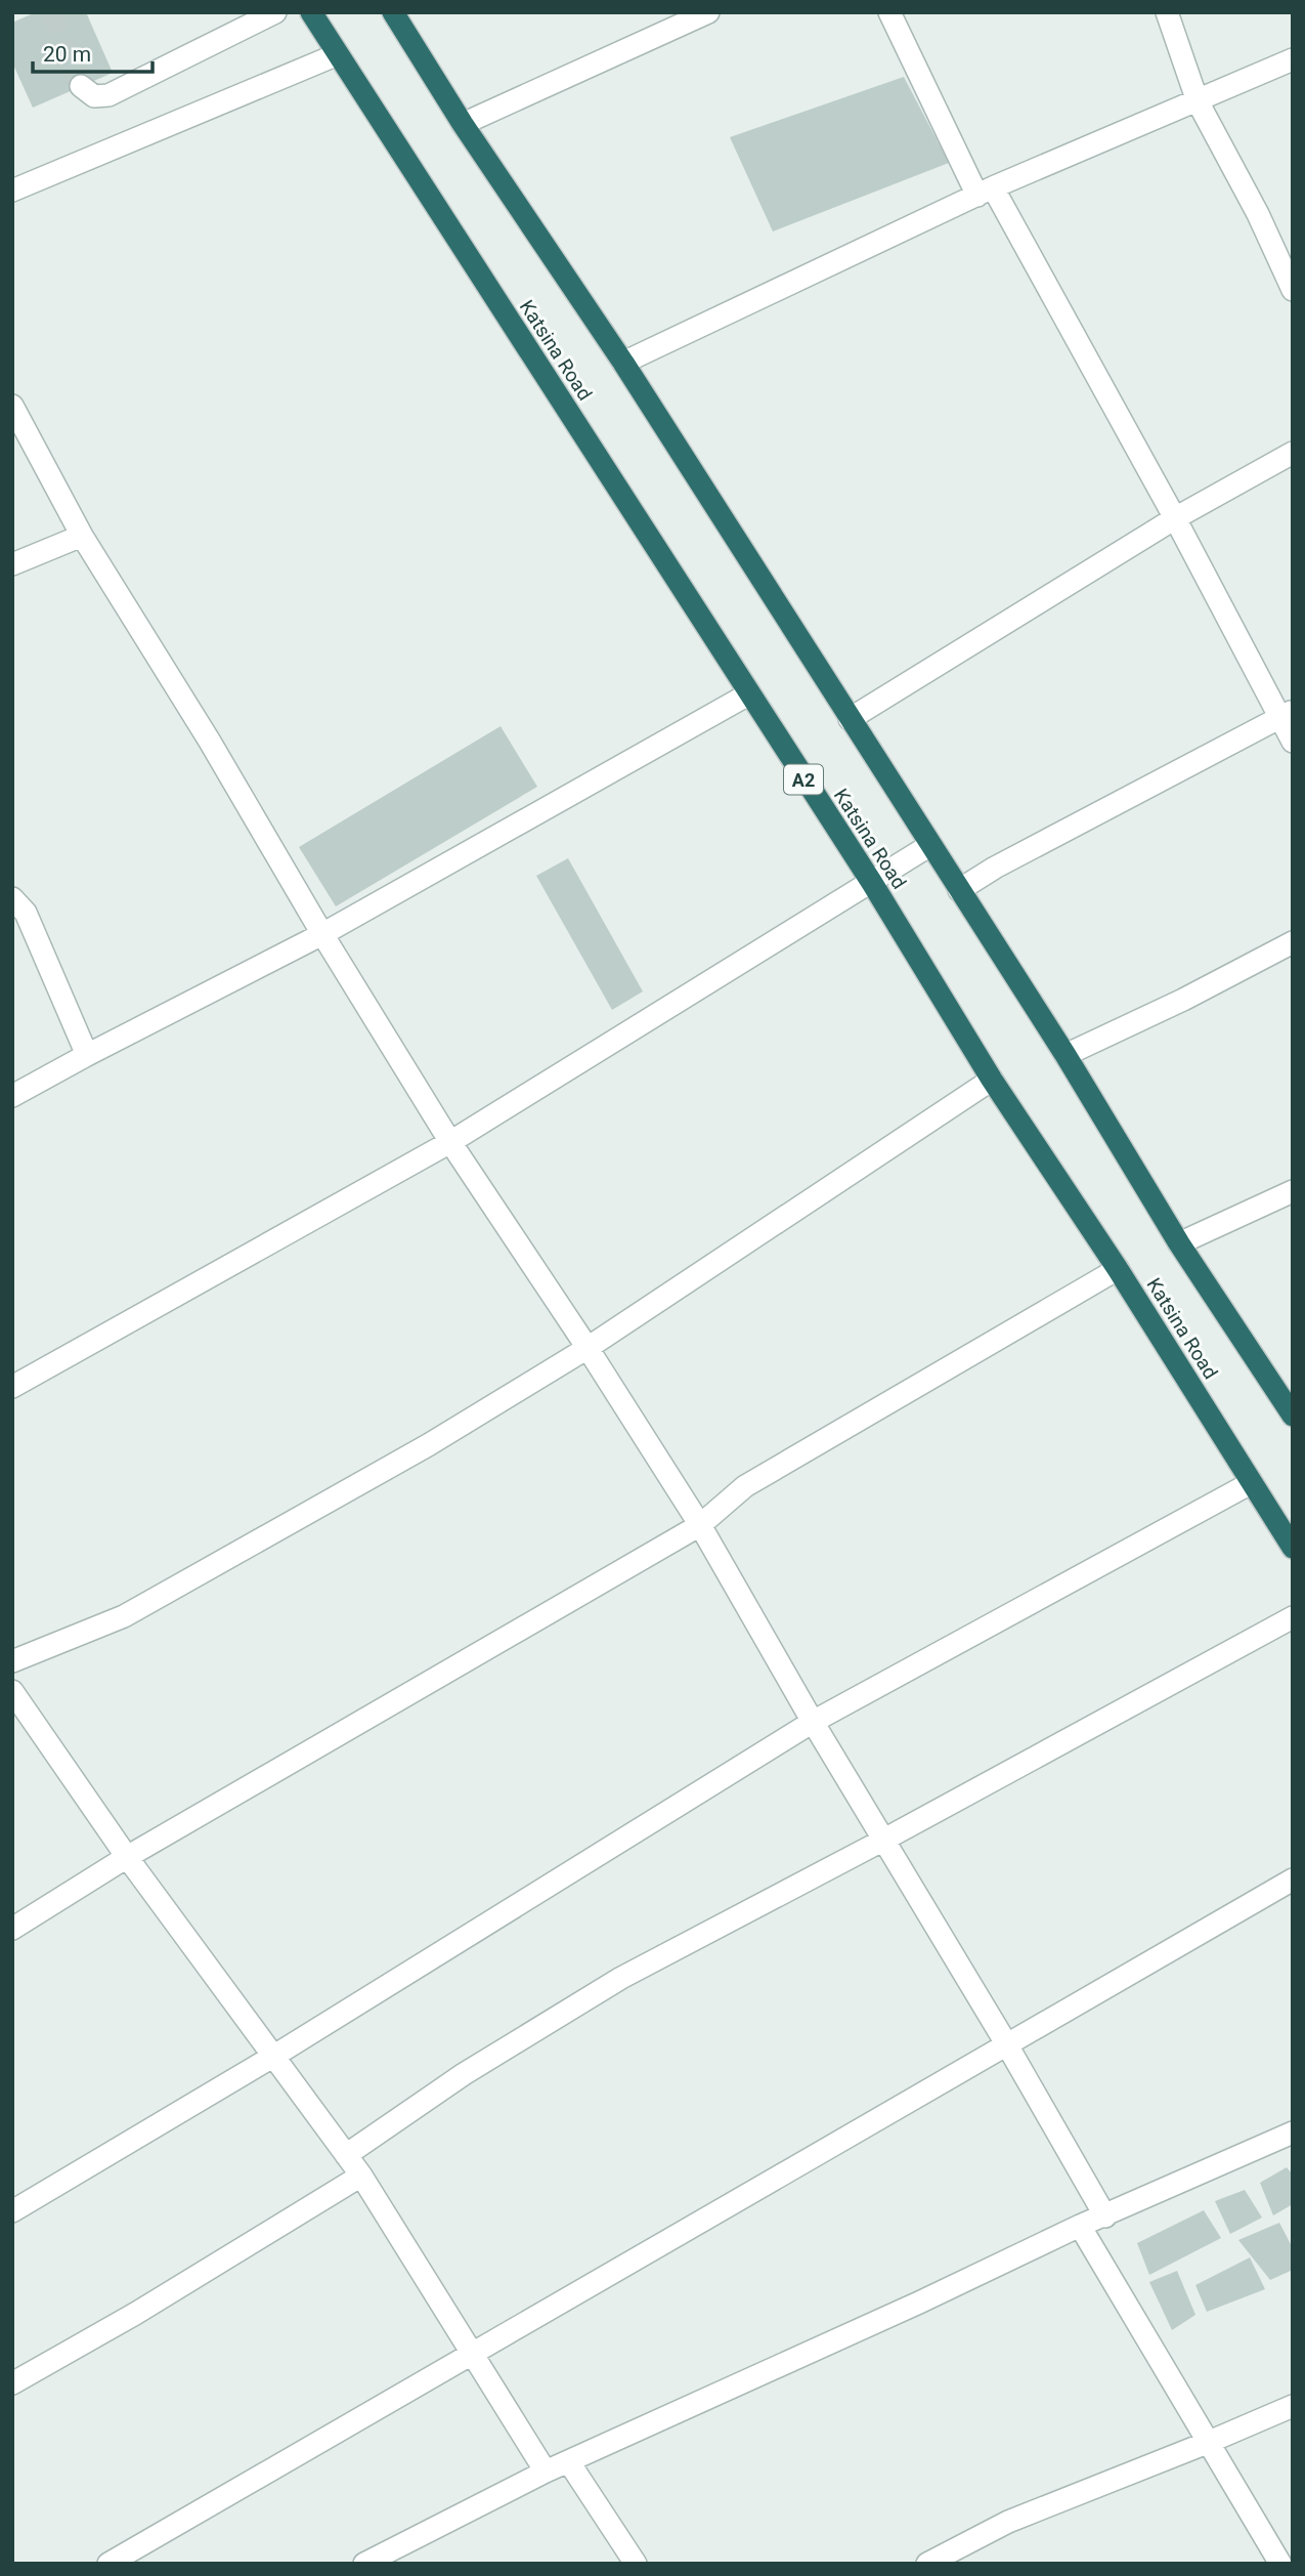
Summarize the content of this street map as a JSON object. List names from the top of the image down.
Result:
{
  "streets": {
    "highway": ["Katsina Road", "A2"]
  },
  "scale_bar": "20 m"
}
